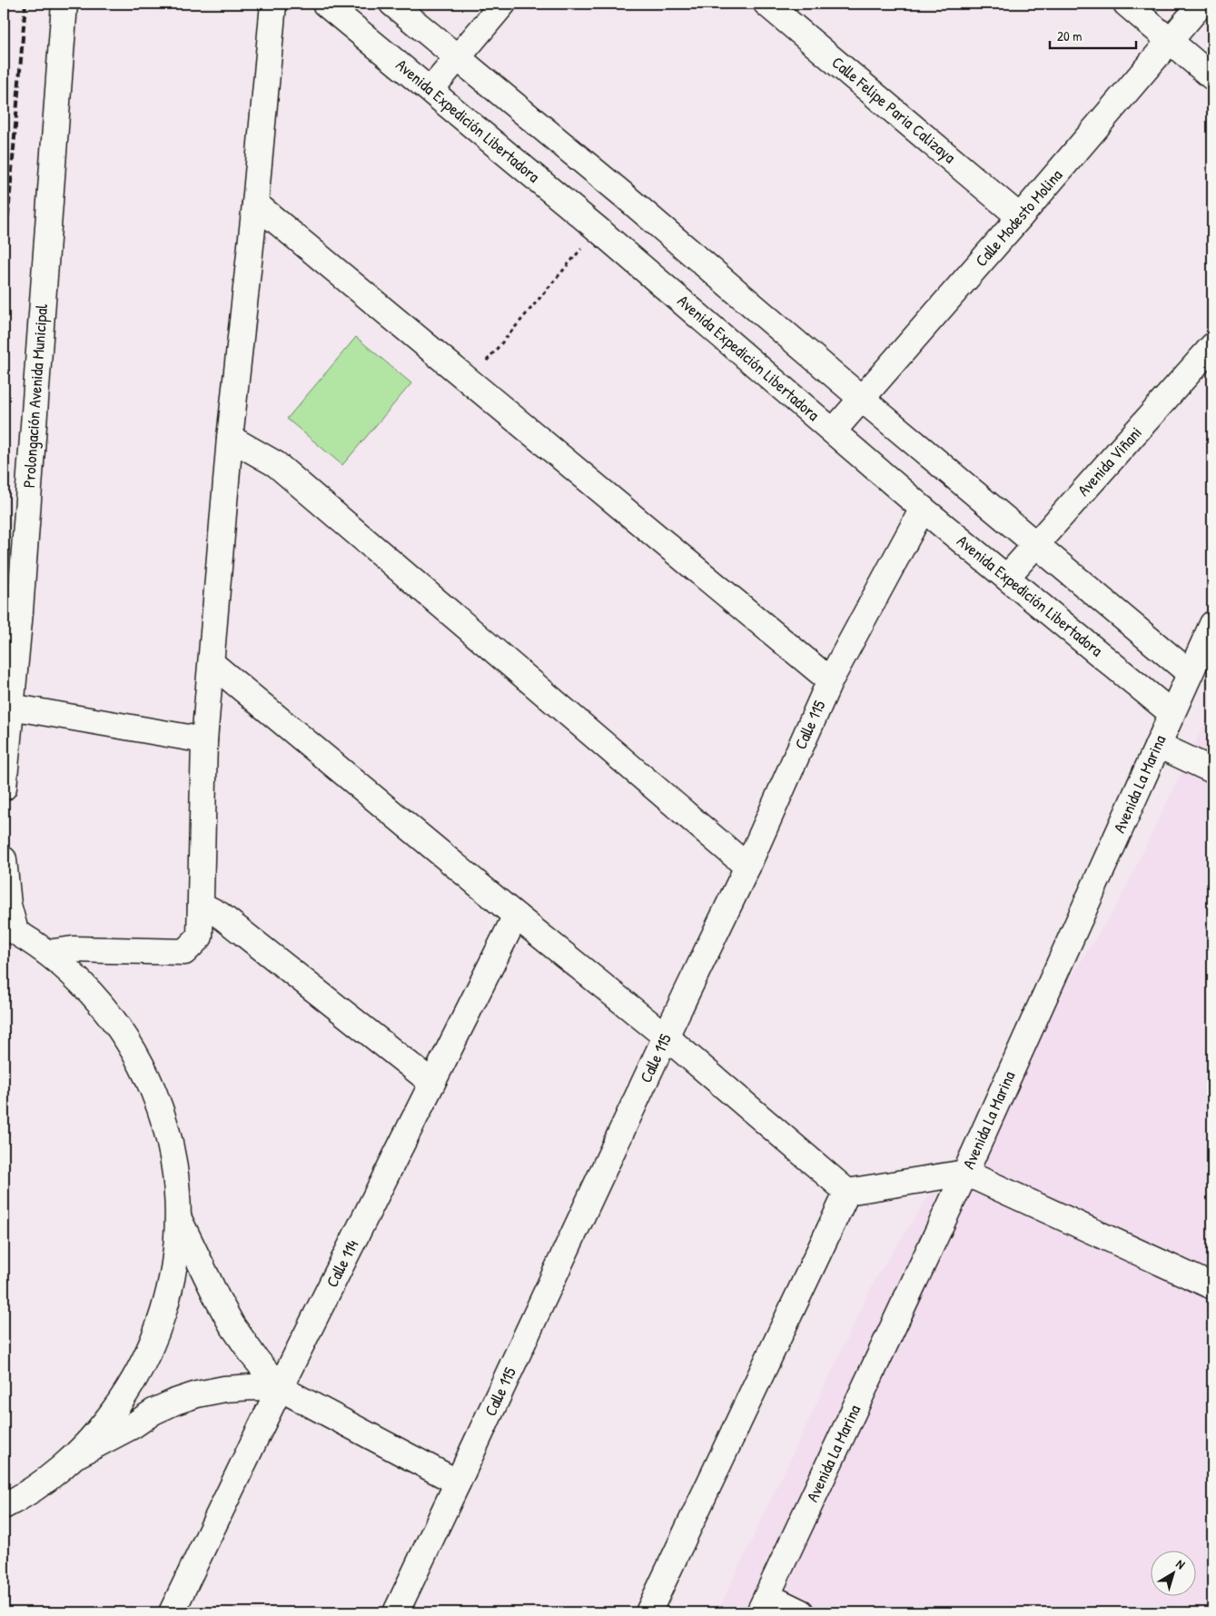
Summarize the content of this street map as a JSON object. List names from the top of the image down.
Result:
{
  "streets": {
    "street": [
      "Calle Felipe Paria Calizaya",
      "Avenida Expedición Libertadora",
      "Calle Modesto Molina",
      "Prolongación Avenida Municipal",
      "Avenida Viñani",
      "Calle 115",
      "Avenida La Marina",
      "Calle 114"
    ]
  },
  "crossings": [
    ["Calle Felipe Paria Calizaya", "Calle Modesto Molina"],
    ["Avenida Expedición Libertadora", "Calle Modesto Molina"],
    ["Avenida Expedición Libertadora", "Avenida Viñani"],
    ["Avenida Expedición Libertadora", "Calle 115"],
    ["Avenida Expedición Libertadora", "Avenida La Marina"]
  ],
  "scale_bar": "20 m",
  "north": "top right"
}
